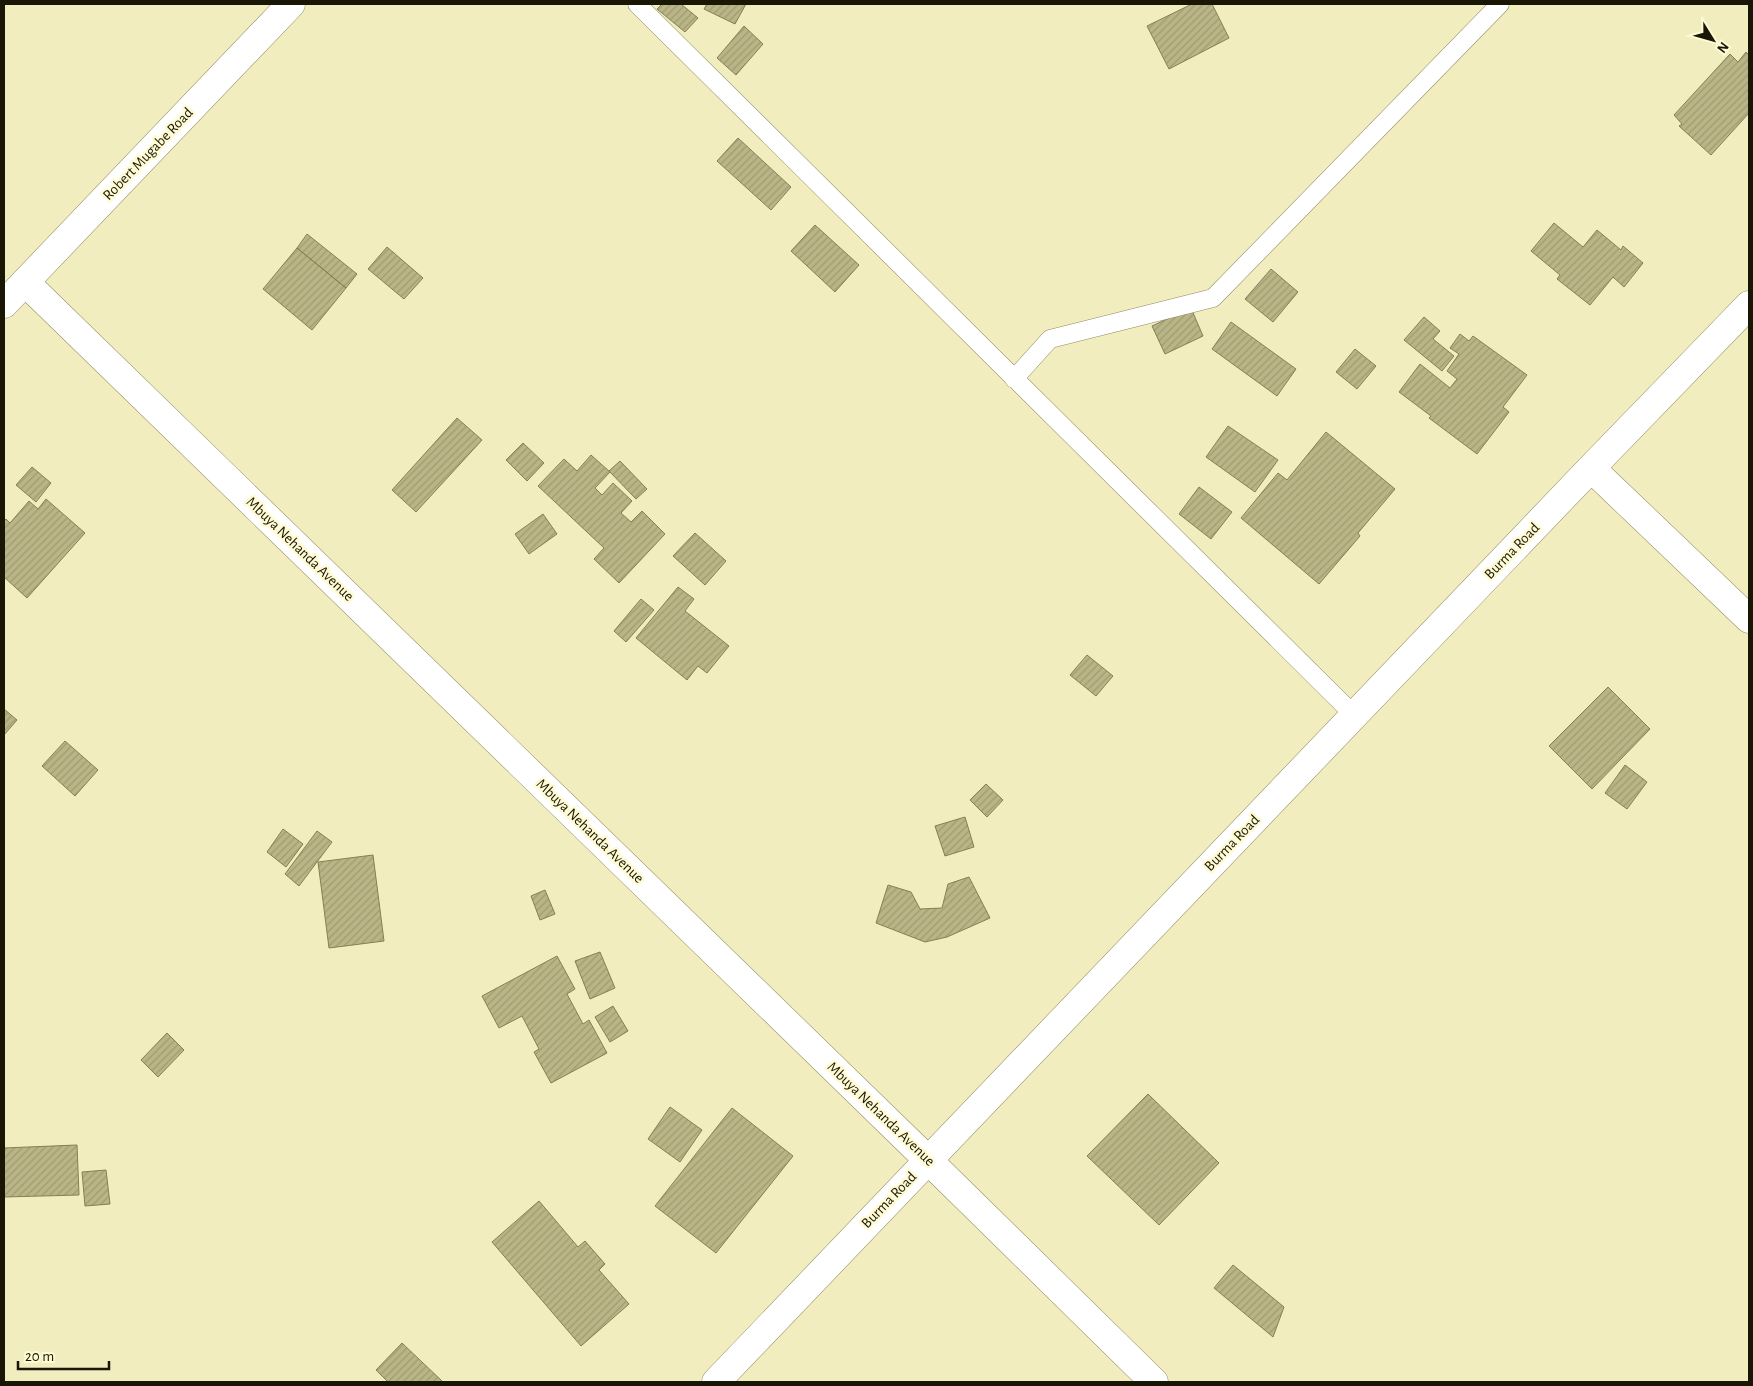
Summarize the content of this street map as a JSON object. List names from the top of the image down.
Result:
{
  "streets": {
    "street": ["Robert Mugabe Road", "Mbuya Nehanda Avenue", "Burma Road"]
  },
  "crossings": [
    ["Robert Mugabe Road", "Mbuya Nehanda Avenue"],
    ["Mbuya Nehanda Avenue", "Burma Road"]
  ],
  "scale_bar": "20 m",
  "north": "bottom right"
}
